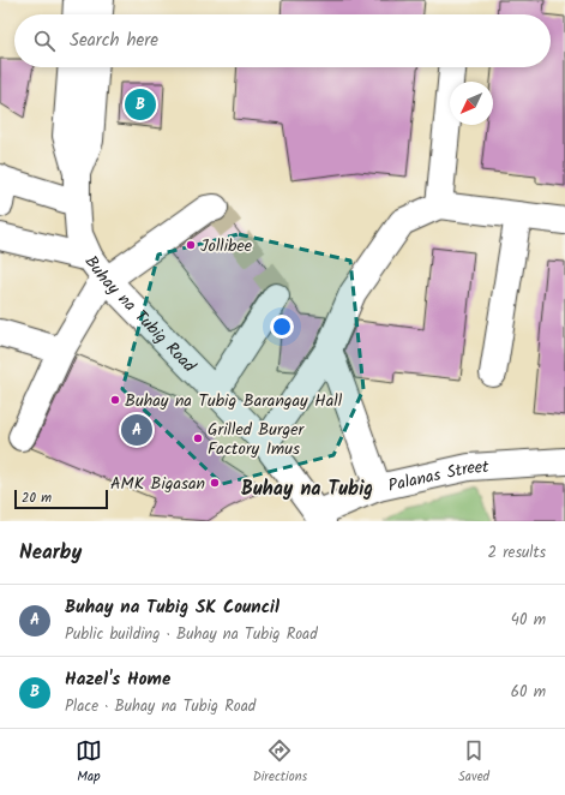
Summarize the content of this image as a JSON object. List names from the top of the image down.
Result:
{
  "streets": {
    "street": ["Buhay na Tubig Road", "Palanas Street"]
  },
  "crossings": [
    ["Buhay na Tubig Road", "Palanas Street"]
  ],
  "districts": ["Buhay na Tubig"],
  "places": [
    "Jollibee",
    "Buhay na Tubig Barangay Hall",
    "Grilled Burger Factory Imus",
    "AMK Bigasan"
  ],
  "scale_bar": "20 m",
  "north": "bottom left",
  "page": {
    "search": "Search here",
    "pins": ["B", "A"],
    "scale": "20 m",
    "heading": ["Nearby", "2 results"],
    "list": [
      {
        "mark": "A",
        "name": "Buhay na Tubig SK Council",
        "note": "Public building · Buhay na Tubig Road",
        "value": "40 m"
      },
      {
        "mark": "B",
        "name": "Hazel's Home",
        "note": "Place · Buhay na Tubig Road",
        "value": "60 m"
      }
    ],
    "nav": ["Map", "Directions", "Saved"]
  }
}
